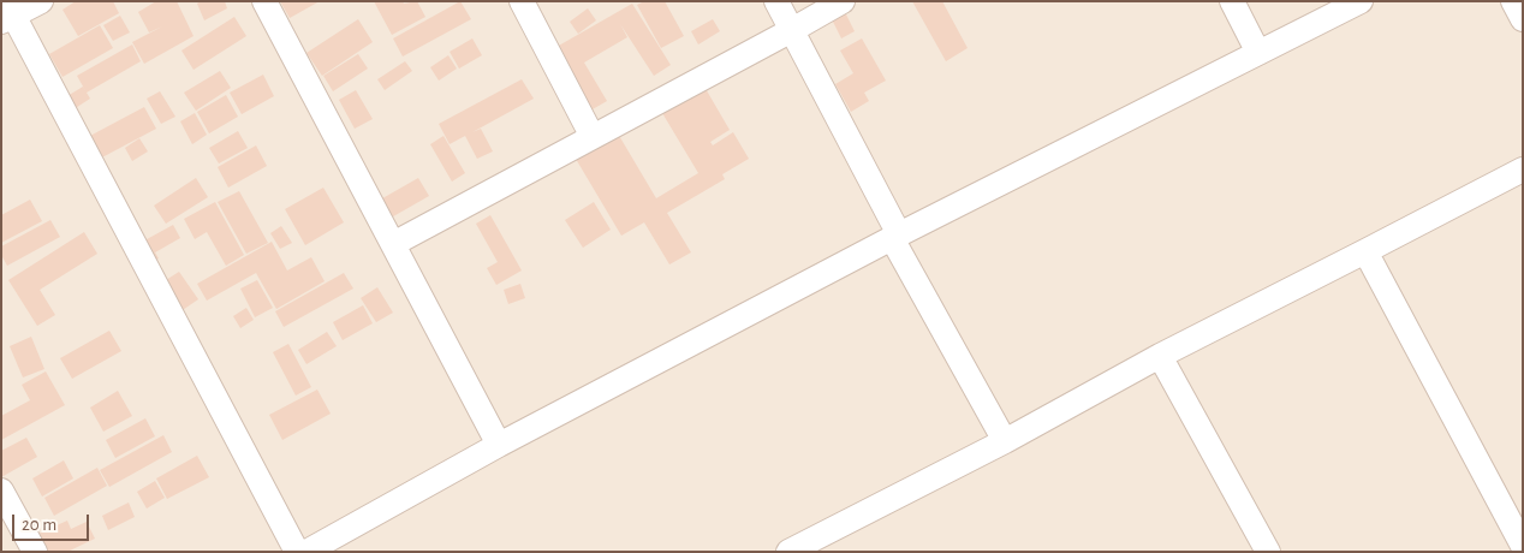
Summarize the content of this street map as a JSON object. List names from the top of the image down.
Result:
{
  "scale_bar": "20 m"
}
